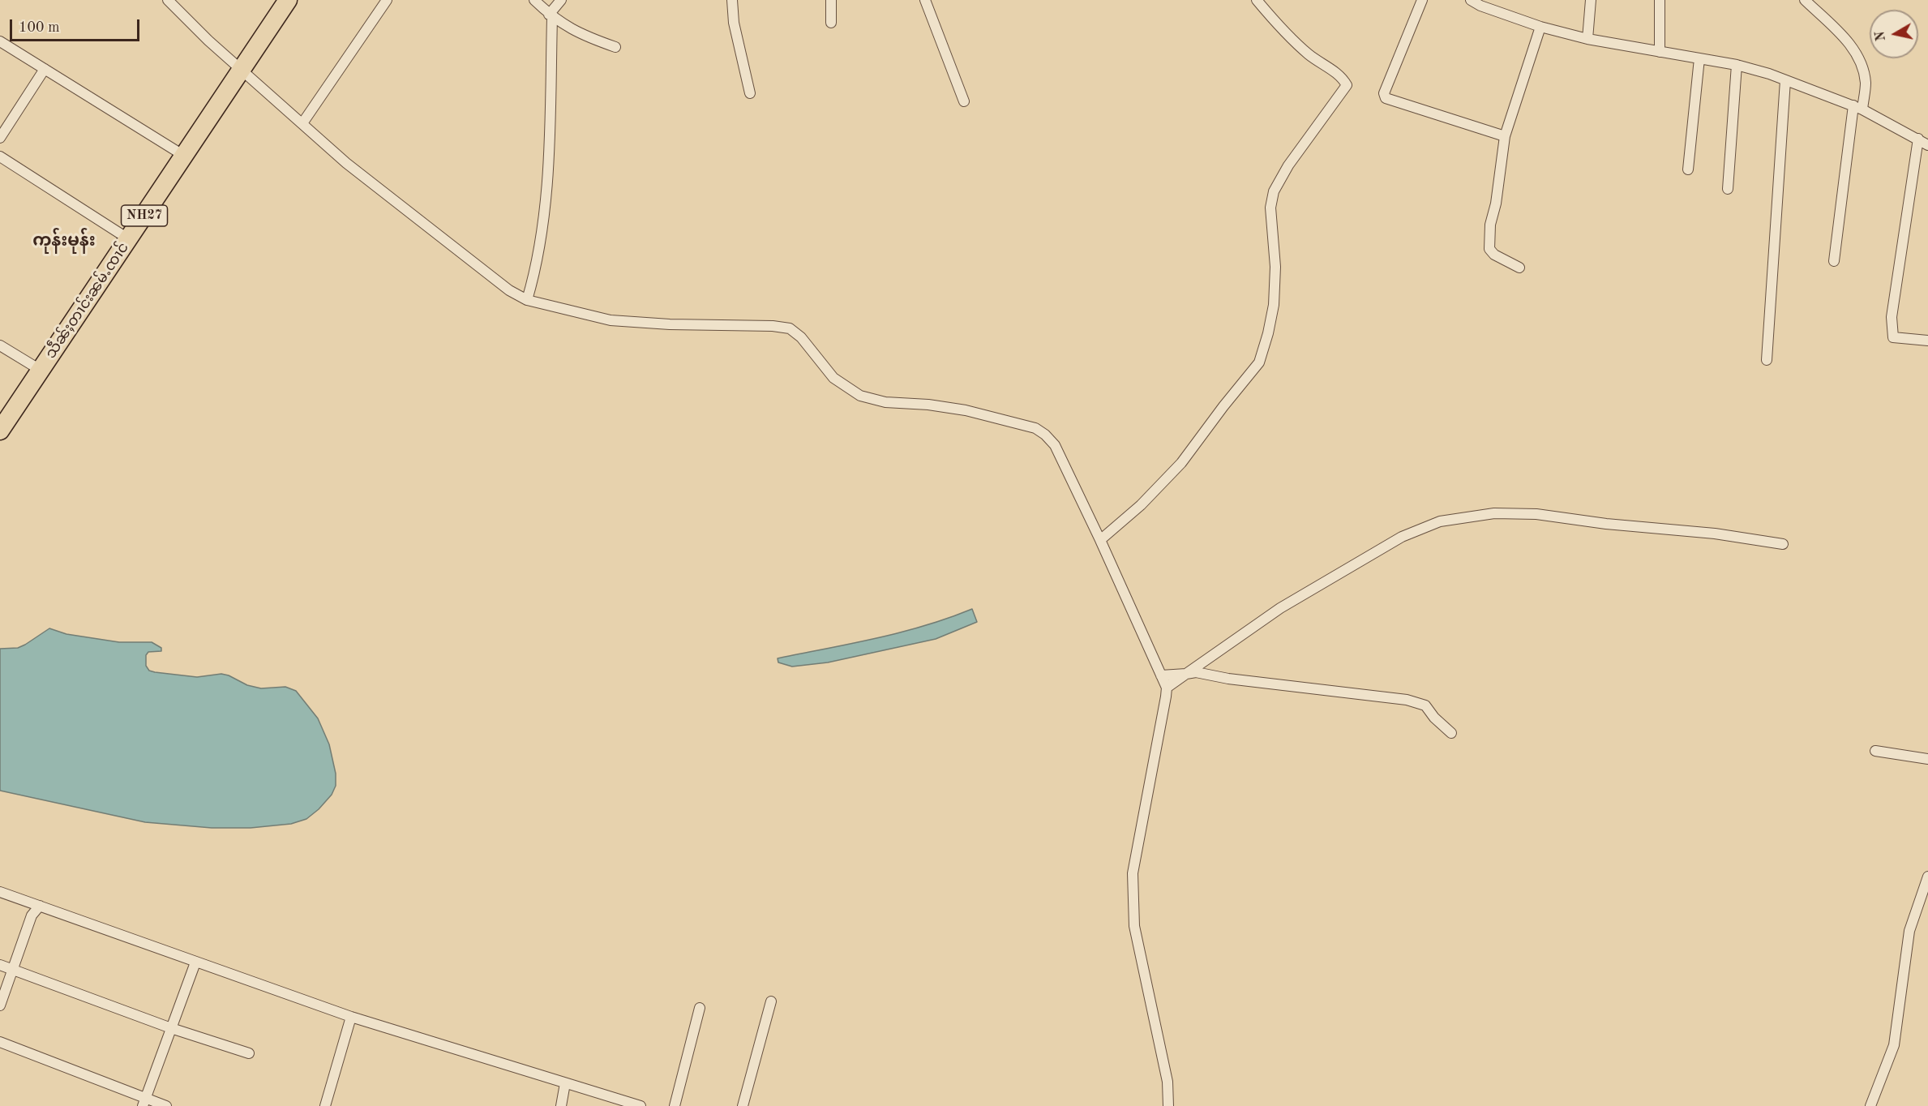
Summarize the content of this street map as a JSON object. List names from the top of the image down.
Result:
{
  "streets": {
    "highway": ["NH27", "သဵၼ်ႈတၢင်းၼမ်ႉၸၢင်"]
  },
  "districts": ["ကုန်းမုန်း"],
  "scale_bar": "100 m",
  "north": "left"
}
